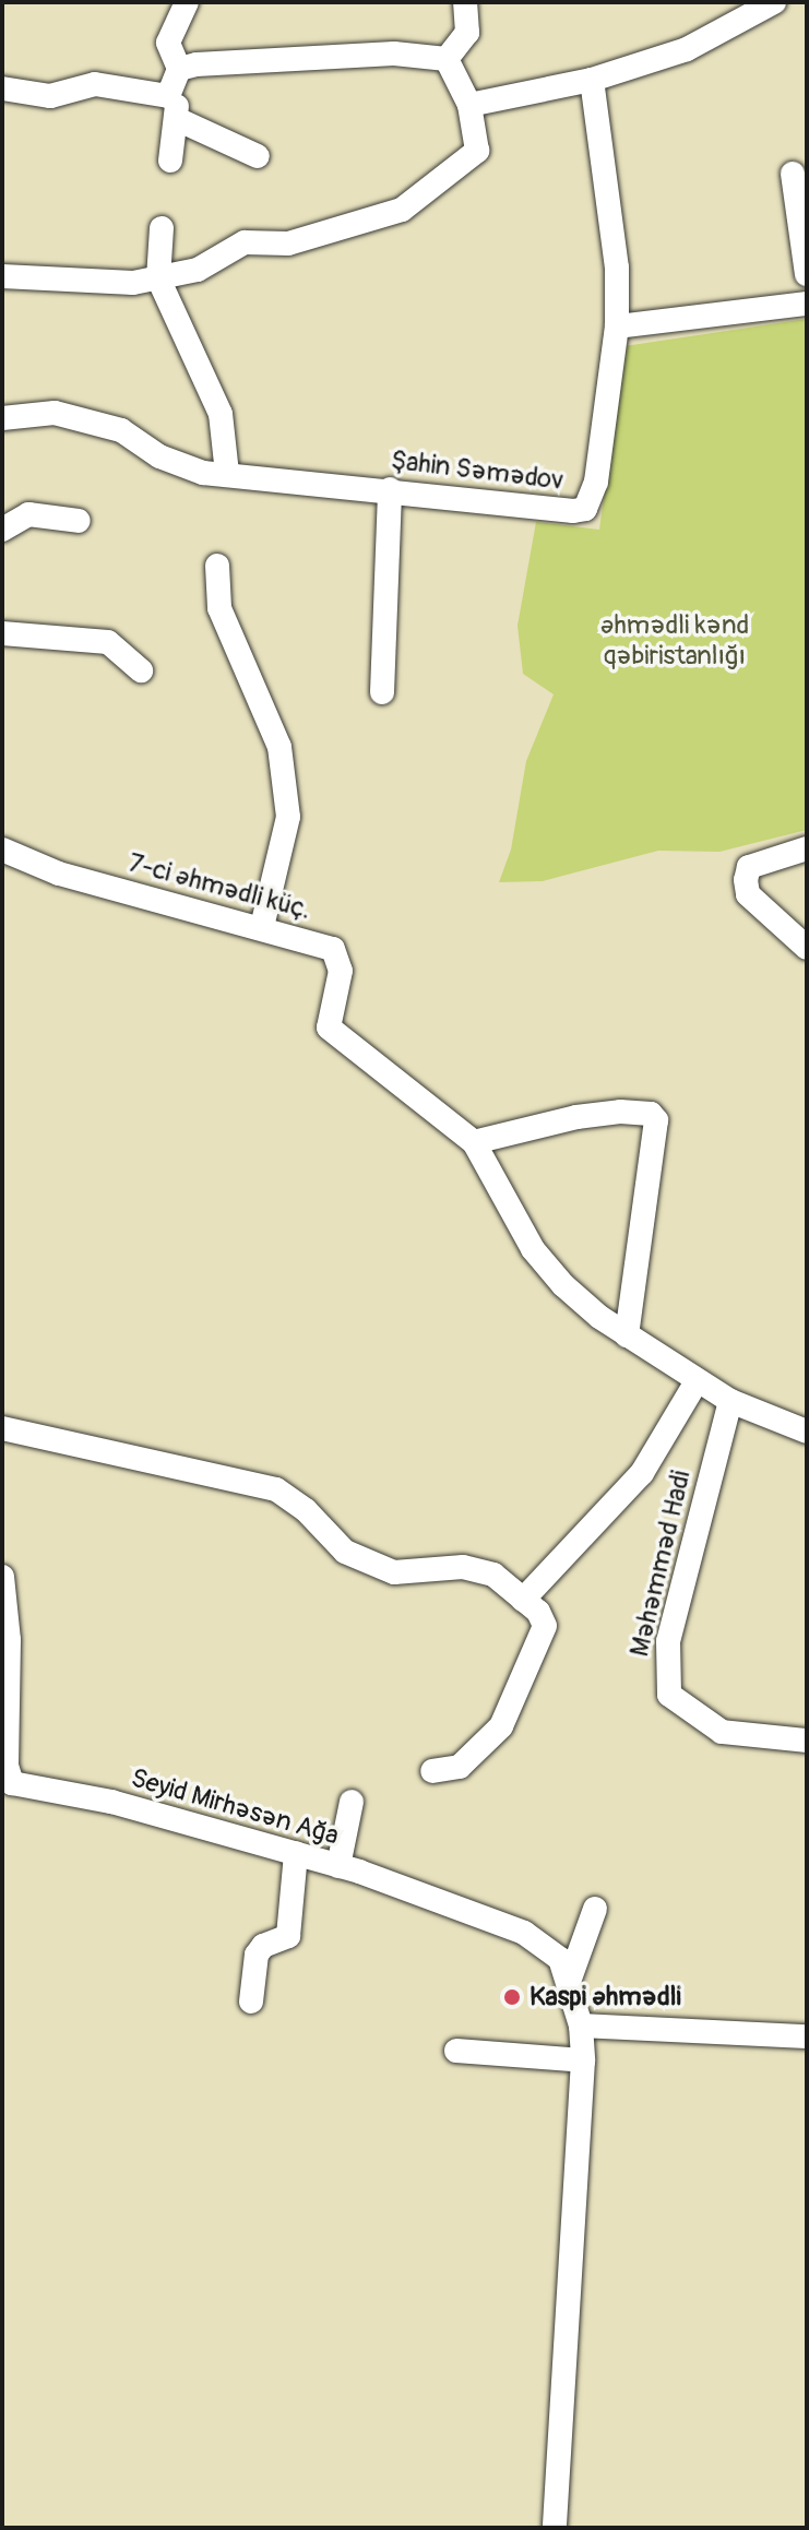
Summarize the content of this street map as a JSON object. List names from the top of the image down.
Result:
{
  "streets": {
    "street": [
      "Şahin Səmədov",
      "7-ci Əhmədli küç.",
      "Məhəmməd Hadi",
      "Seyid Mirhəsən Ağa"
    ]
  },
  "crossings": [
    ["7-ci Əhmədli küç.", "Məhəmməd Hadi"]
  ],
  "parks": ["Əhmədli kənd qəbiristanlığı"],
  "places": ["Kaspi Əhmədli"]
}
